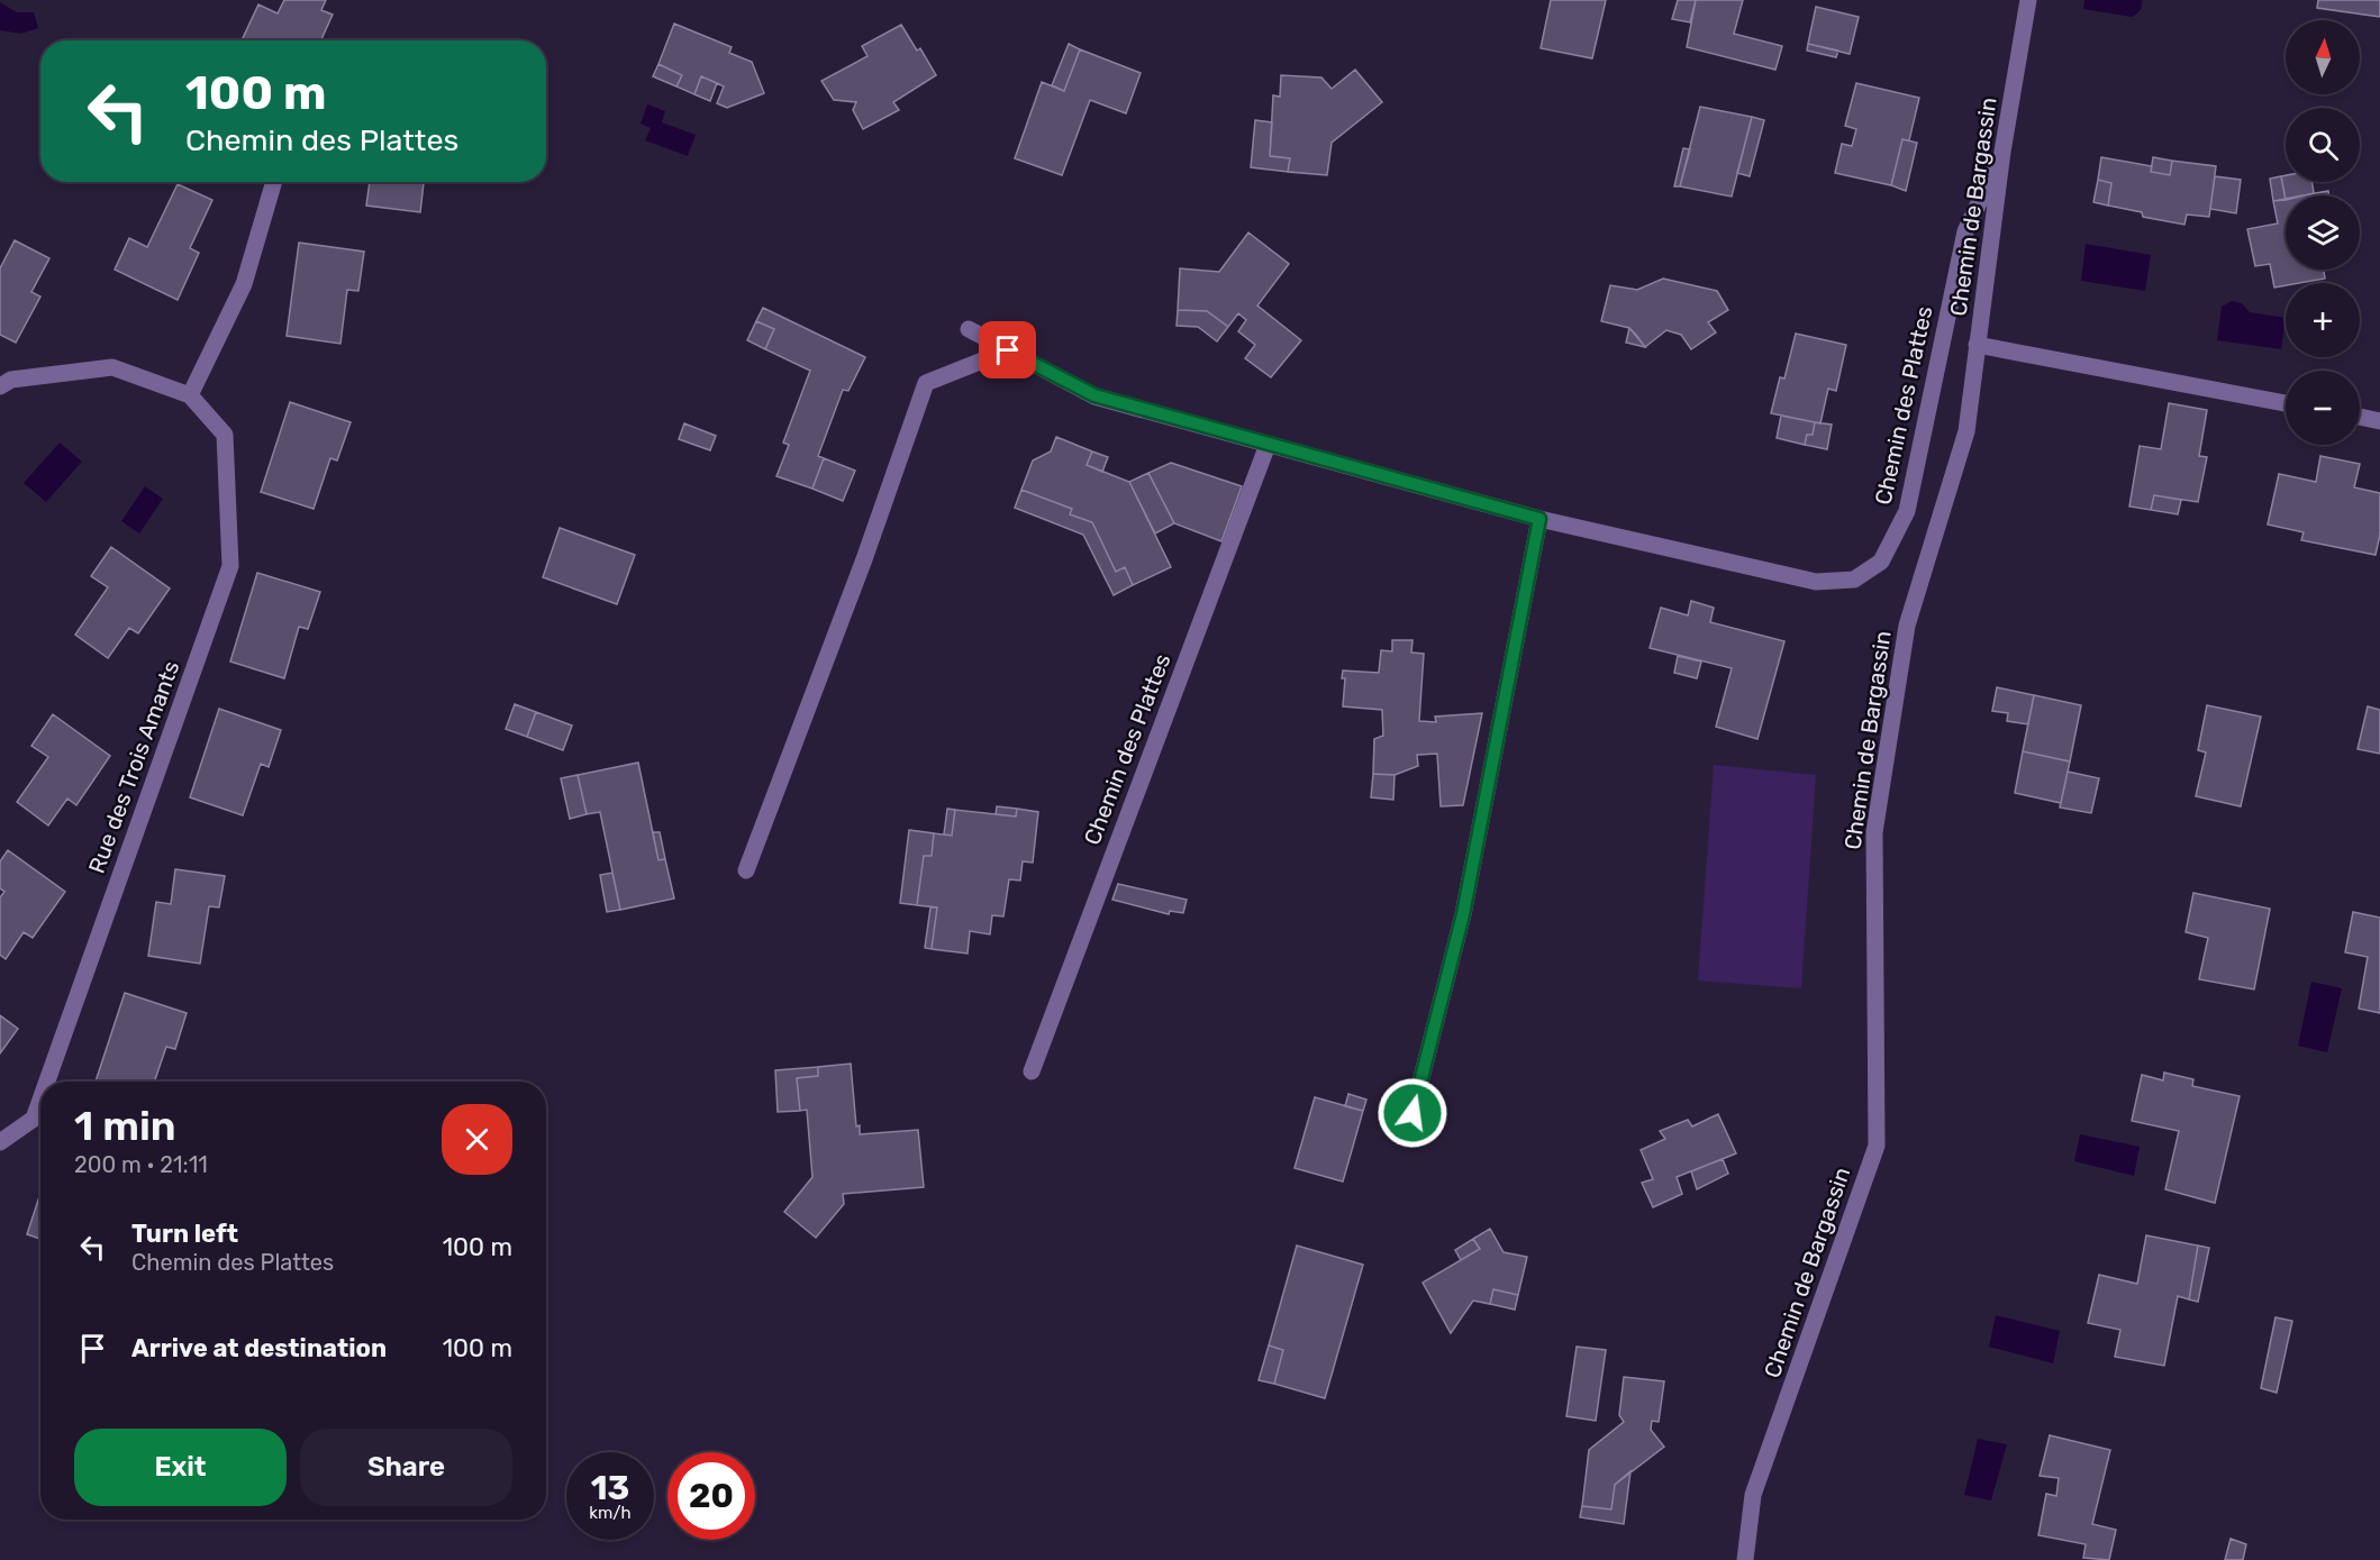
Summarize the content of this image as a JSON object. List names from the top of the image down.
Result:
{
  "streets": {
    "street": ["Chemin de Bargassin", "Chemin des Plattes", "Rue des Trois Amants"]
  },
  "crossings": [
    ["Chemin de Bargassin", "Chemin des Plattes"]
  ],
  "north": "top",
  "page": {
    "map_buttons": ["+", "−"],
    "turn": ["100 m", "Chemin des Plattes"],
    "heading": ["1 min", "200 m · 21:11"],
    "list": [
      {
        "name": "Turn left",
        "note": "Chemin des Plattes",
        "value": "100 m"
      },
      {
        "name": "Arrive at destination",
        "value": "100 m"
      }
    ],
    "buttons": ["Exit", "Share"],
    "speed": "13 km/h",
    "limit": "20"
  }
}
